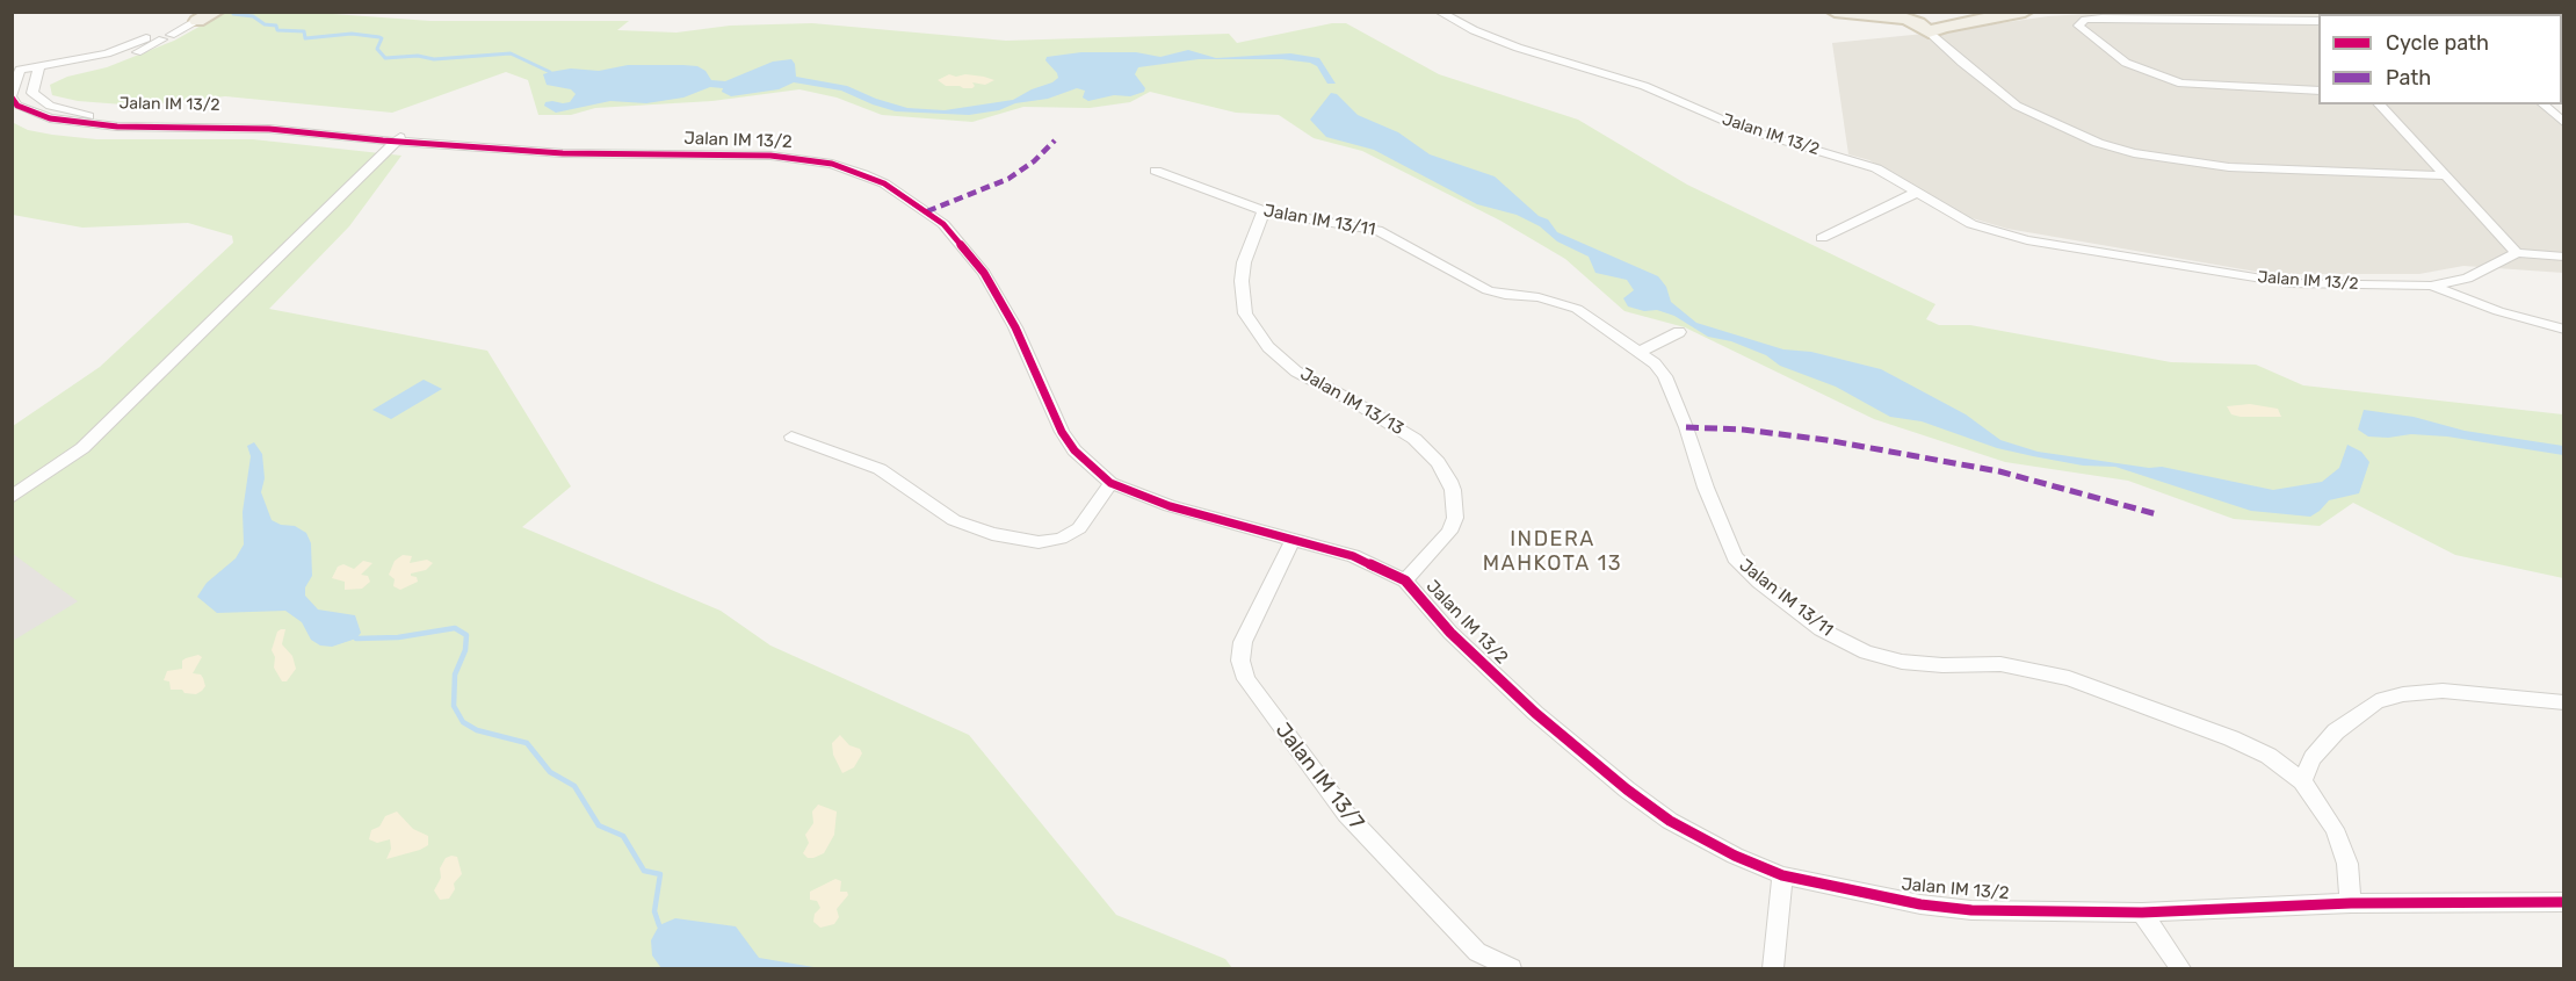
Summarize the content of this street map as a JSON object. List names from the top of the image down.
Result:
{
  "streets": {
    "street": [
      "Jalan IM 13/2",
      "Jalan IM 13/11",
      "Jalan IM 13/13",
      "Jalan IM 13/7"
    ]
  },
  "crossings": [
    ["Jalan IM 13/2", "Jalan IM 13/11"],
    ["Jalan IM 13/2", "Jalan IM 13/13"],
    ["Jalan IM 13/2", "Jalan IM 13/7"],
    ["Jalan IM 13/11", "Jalan IM 13/13"]
  ],
  "districts": ["INDERA MAHKOTA 13"],
  "legend": ["Cycle path", "Path"]
}
